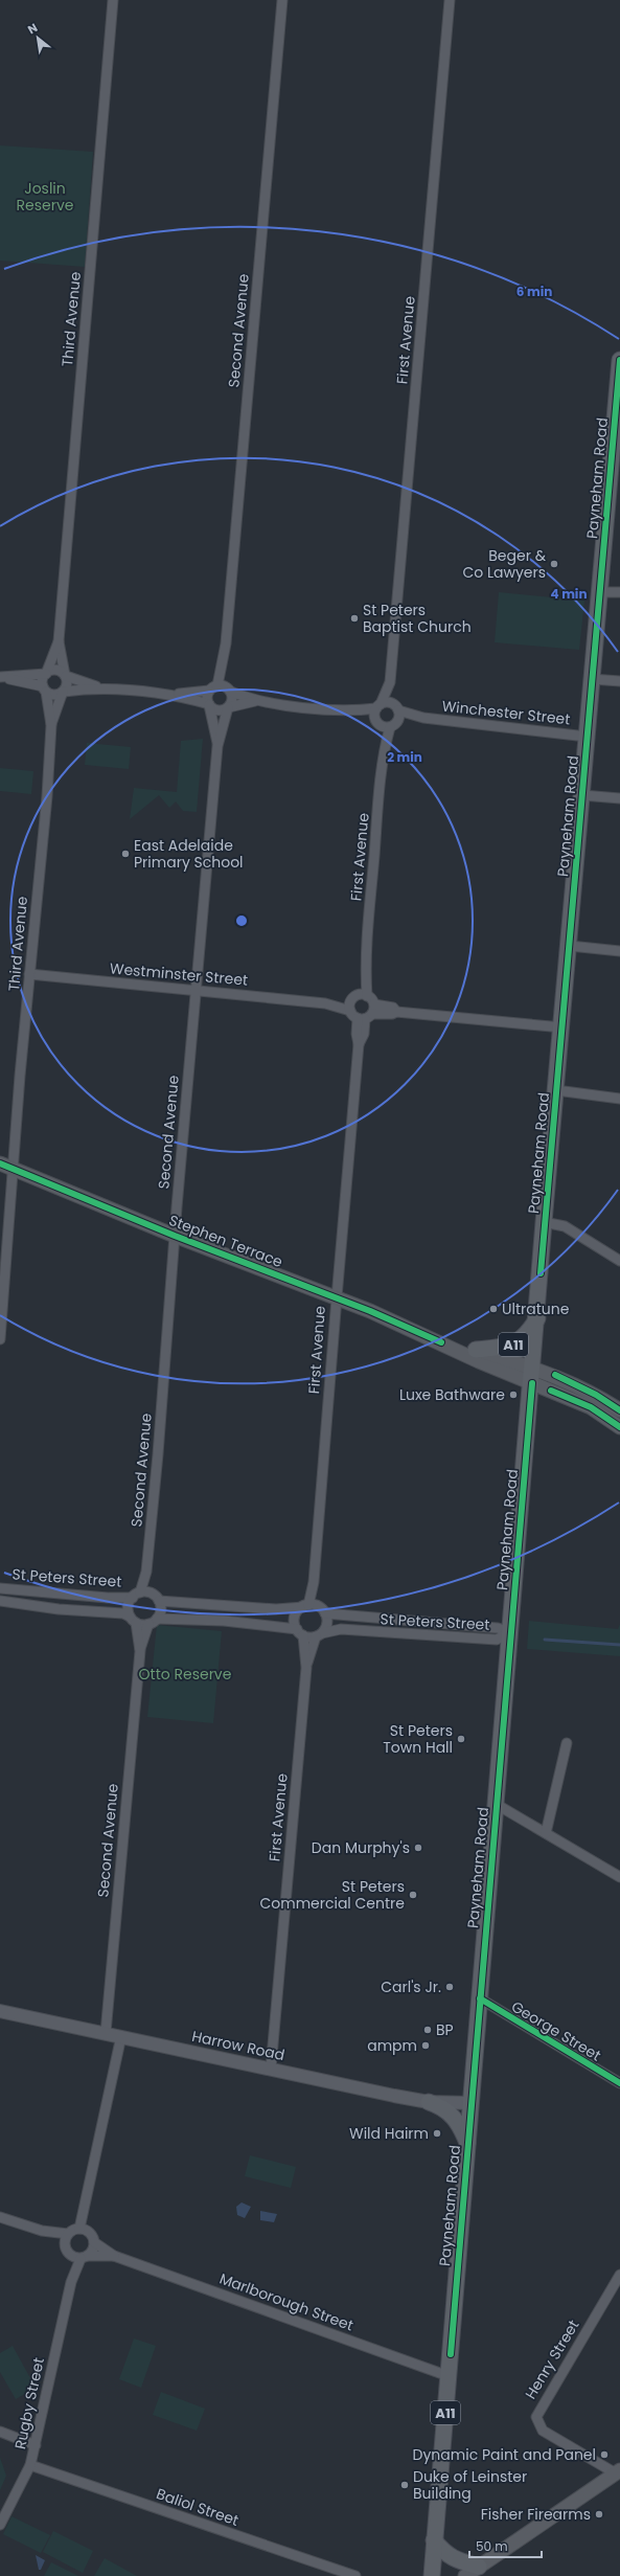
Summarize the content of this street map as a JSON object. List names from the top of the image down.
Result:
{
  "streets": {
    "main road": ["Payneham Road", "Stephen Terrace", "A11"],
    "street": [
      "Third Avenue",
      "Second Avenue",
      "First Avenue",
      "Winchester Street",
      "Westminster Street",
      "St Peters Street",
      "George Street",
      "Harrow Road",
      "Marlborough Street",
      "Henry Street",
      "Rugby Street",
      "Baliol Street"
    ]
  },
  "crossings": [
    ["Third Avenue", "Westminster Street"],
    ["Third Avenue", "Stephen Terrace"],
    ["Second Avenue", "Westminster Street"],
    ["Second Avenue", "Stephen Terrace"],
    ["Second Avenue", "St Peters Street"],
    ["Second Avenue", "Harrow Road"],
    ["First Avenue", "Winchester Street"],
    ["First Avenue", "Westminster Street"],
    ["First Avenue", "Stephen Terrace"],
    ["First Avenue", "St Peters Street"],
    ["First Avenue", "Harrow Road"],
    ["Payneham Road", "Winchester Street"],
    ["Payneham Road", "Westminster Street"],
    ["Payneham Road", "Stephen Terrace"],
    ["Payneham Road", "A11"],
    ["Payneham Road", "St Peters Street"],
    ["Payneham Road", "George Street"],
    ["Payneham Road", "Harrow Road"],
    ["Payneham Road", "Marlborough Street"],
    ["Stephen Terrace", "A11"],
    ["Marlborough Street", "Rugby Street"],
    ["Rugby Street", "Baliol Street"]
  ],
  "parks": ["Joslin Reserve", "Otto Reserve"],
  "places": [
    "Beger & Co Lawyers",
    "St Peters Baptist Church",
    "East Adelaide Primary School",
    "Ultratune",
    "Luxe Bathware",
    "St Peters Town Hall",
    "Dan Murphy's",
    "St Peters Commercial Centre",
    "Carl's Jr.",
    "BP",
    "ampm",
    "Wild Hairm",
    "Dynamic Paint and Panel",
    "Duke of Leinster Building",
    "Fisher Firearms"
  ],
  "scale_bar": "50 m",
  "north": "top left",
  "rings": ["6 min", "4 min", "2 min"]
}
